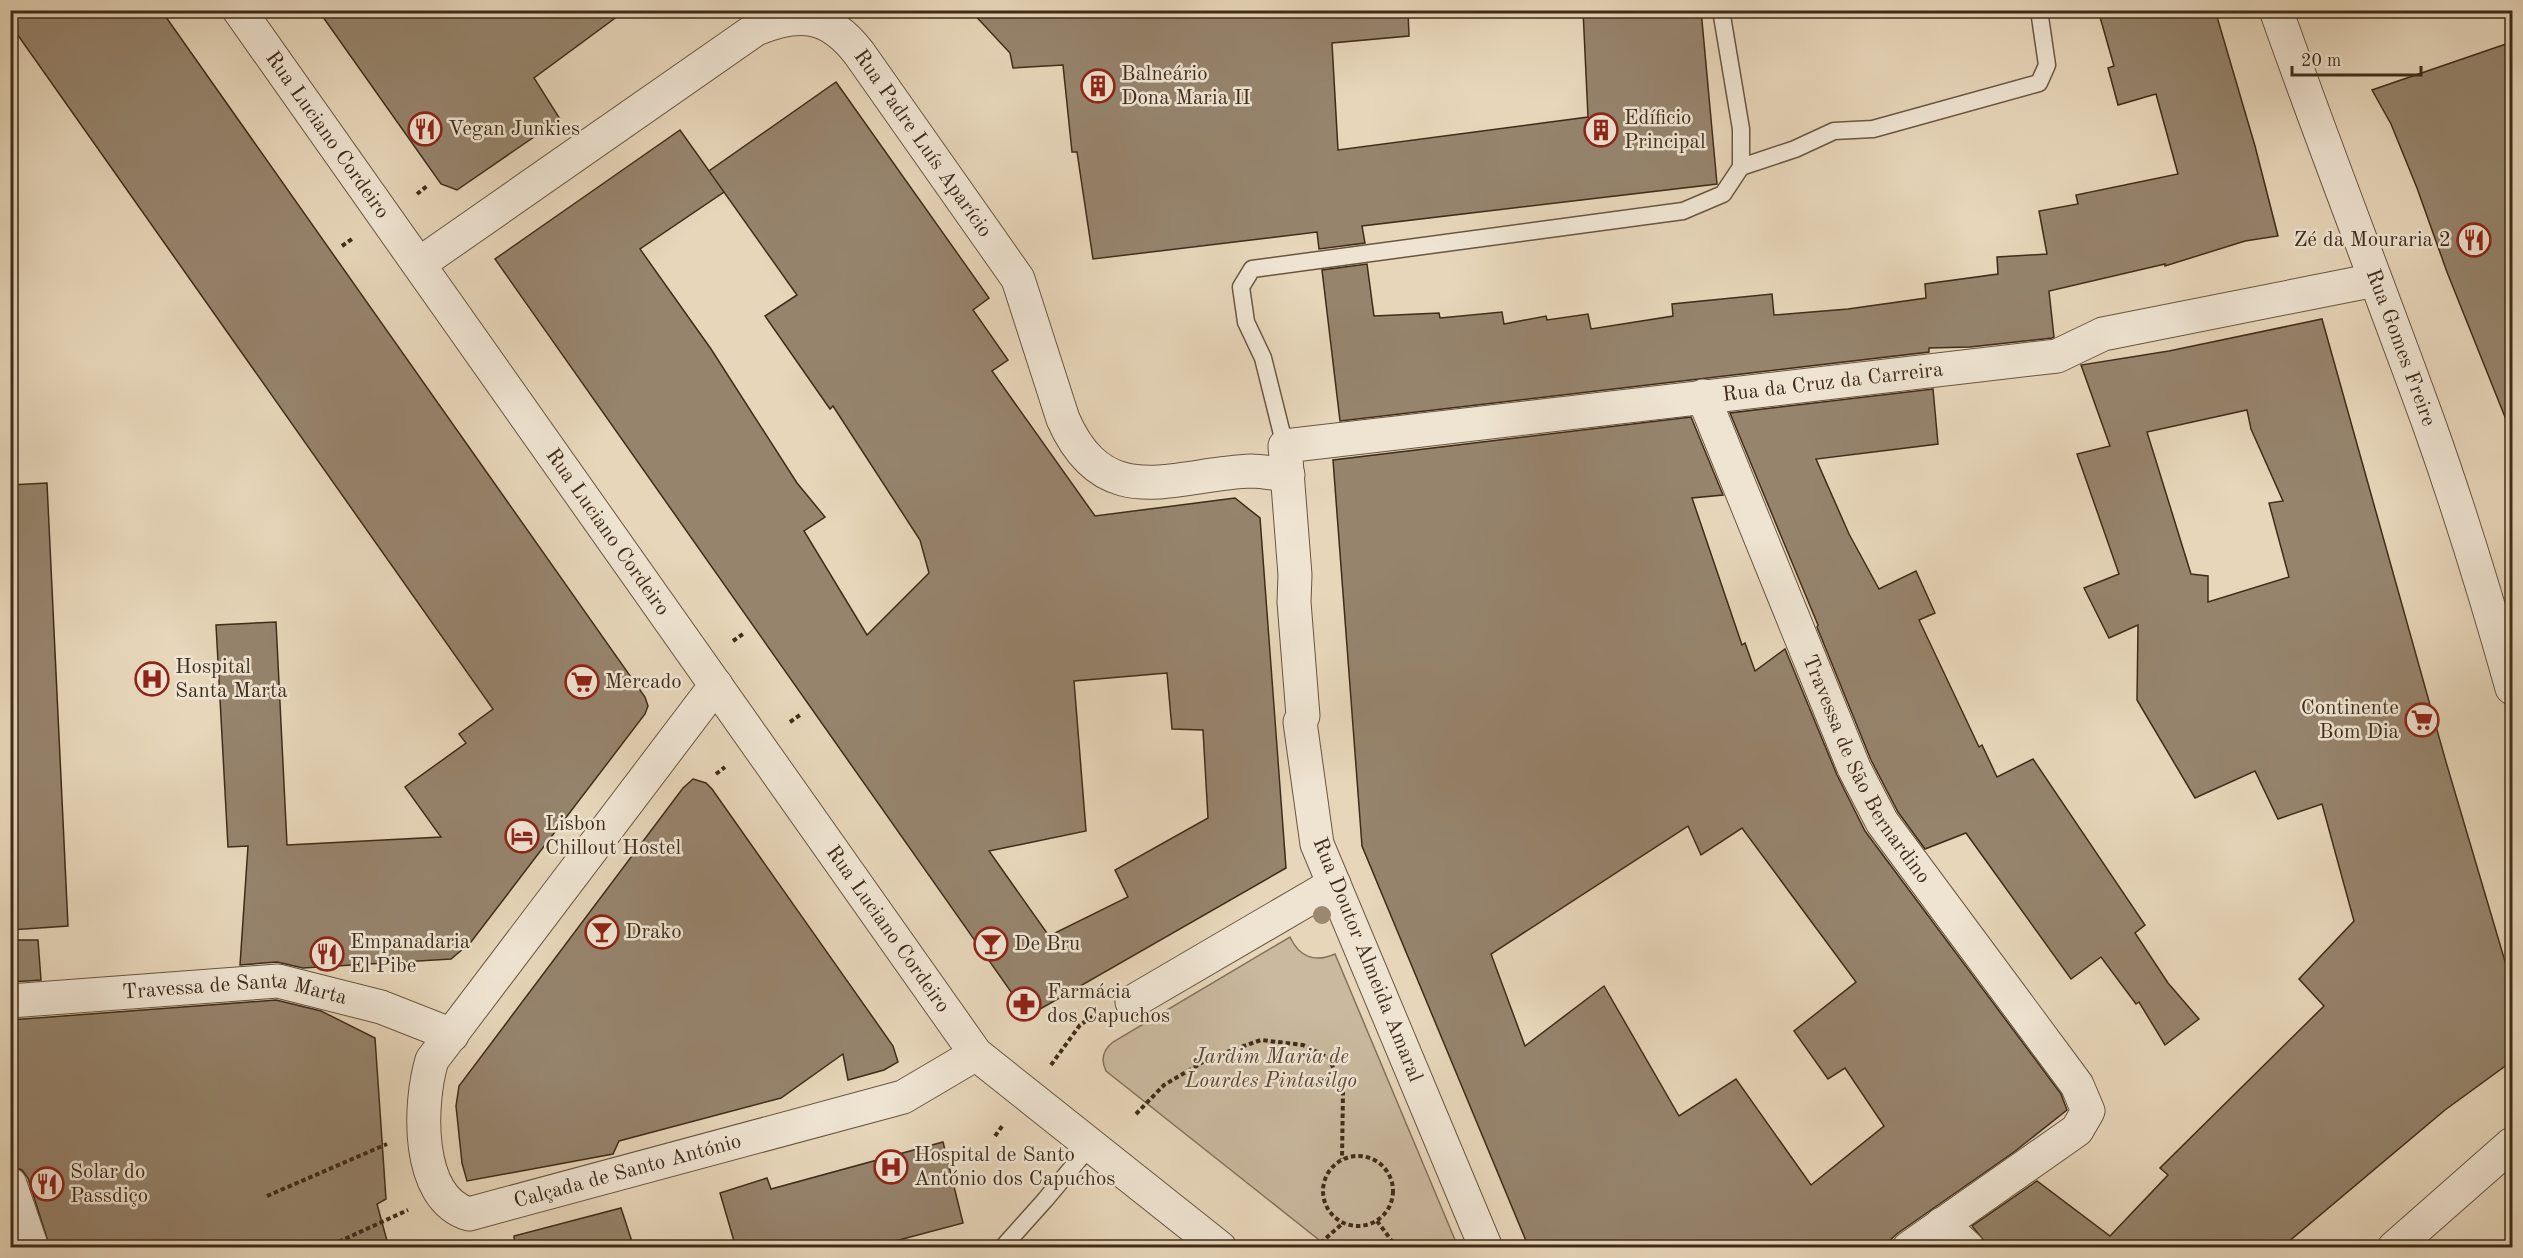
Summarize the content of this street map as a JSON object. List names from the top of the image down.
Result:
{
  "streets": {
    "street": [
      "Rua Luciano Cordeiro",
      "Rua Padre Luís Aparício",
      "Rua Gomes Freire",
      "Rua da Cruz da Carreira",
      "Travessa de São Bernardino",
      "Rua Doutor Almeida Amaral",
      "Travessa de Santa Marta",
      "Calçada de Santo António"
    ]
  },
  "crossings": [
    ["Rua Luciano Cordeiro", "Rua Padre Luís Aparício"],
    ["Rua Luciano Cordeiro", "Calçada de Santo António"],
    ["Rua Padre Luís Aparício", "Rua da Cruz da Carreira"],
    ["Rua Padre Luís Aparício", "Rua Doutor Almeida Amaral"],
    ["Rua Gomes Freire", "Rua da Cruz da Carreira"],
    ["Rua da Cruz da Carreira", "Travessa de São Bernardino"],
    ["Rua da Cruz da Carreira", "Rua Doutor Almeida Amaral"],
    ["Travessa de Santa Marta", "Calçada de Santo António"]
  ],
  "parks": ["Jardim Maria de Lourdes Pintasilgo"],
  "places": {
    "building": ["Balneário Dona Maria II", "Edíficio Principal"],
    "restaurant": [
      "Vegan Junkies",
      "Zé da Mouraria 2",
      "Empanadaria El Pibe",
      "Solar do Passdiço"
    ],
    "hospital": ["Hospital Santa Marta", "Hospital de Santo António dos Capuchos"],
    "supermarket": ["Mercado", "Continente Bom Dia"],
    "hotel": ["Lisbon Chillout Hostel"],
    "bar": ["Drako", "De Bru"],
    "pharmacy": ["Farmácia dos Capuchos"]
  },
  "scale_bar": "20 m"
}
